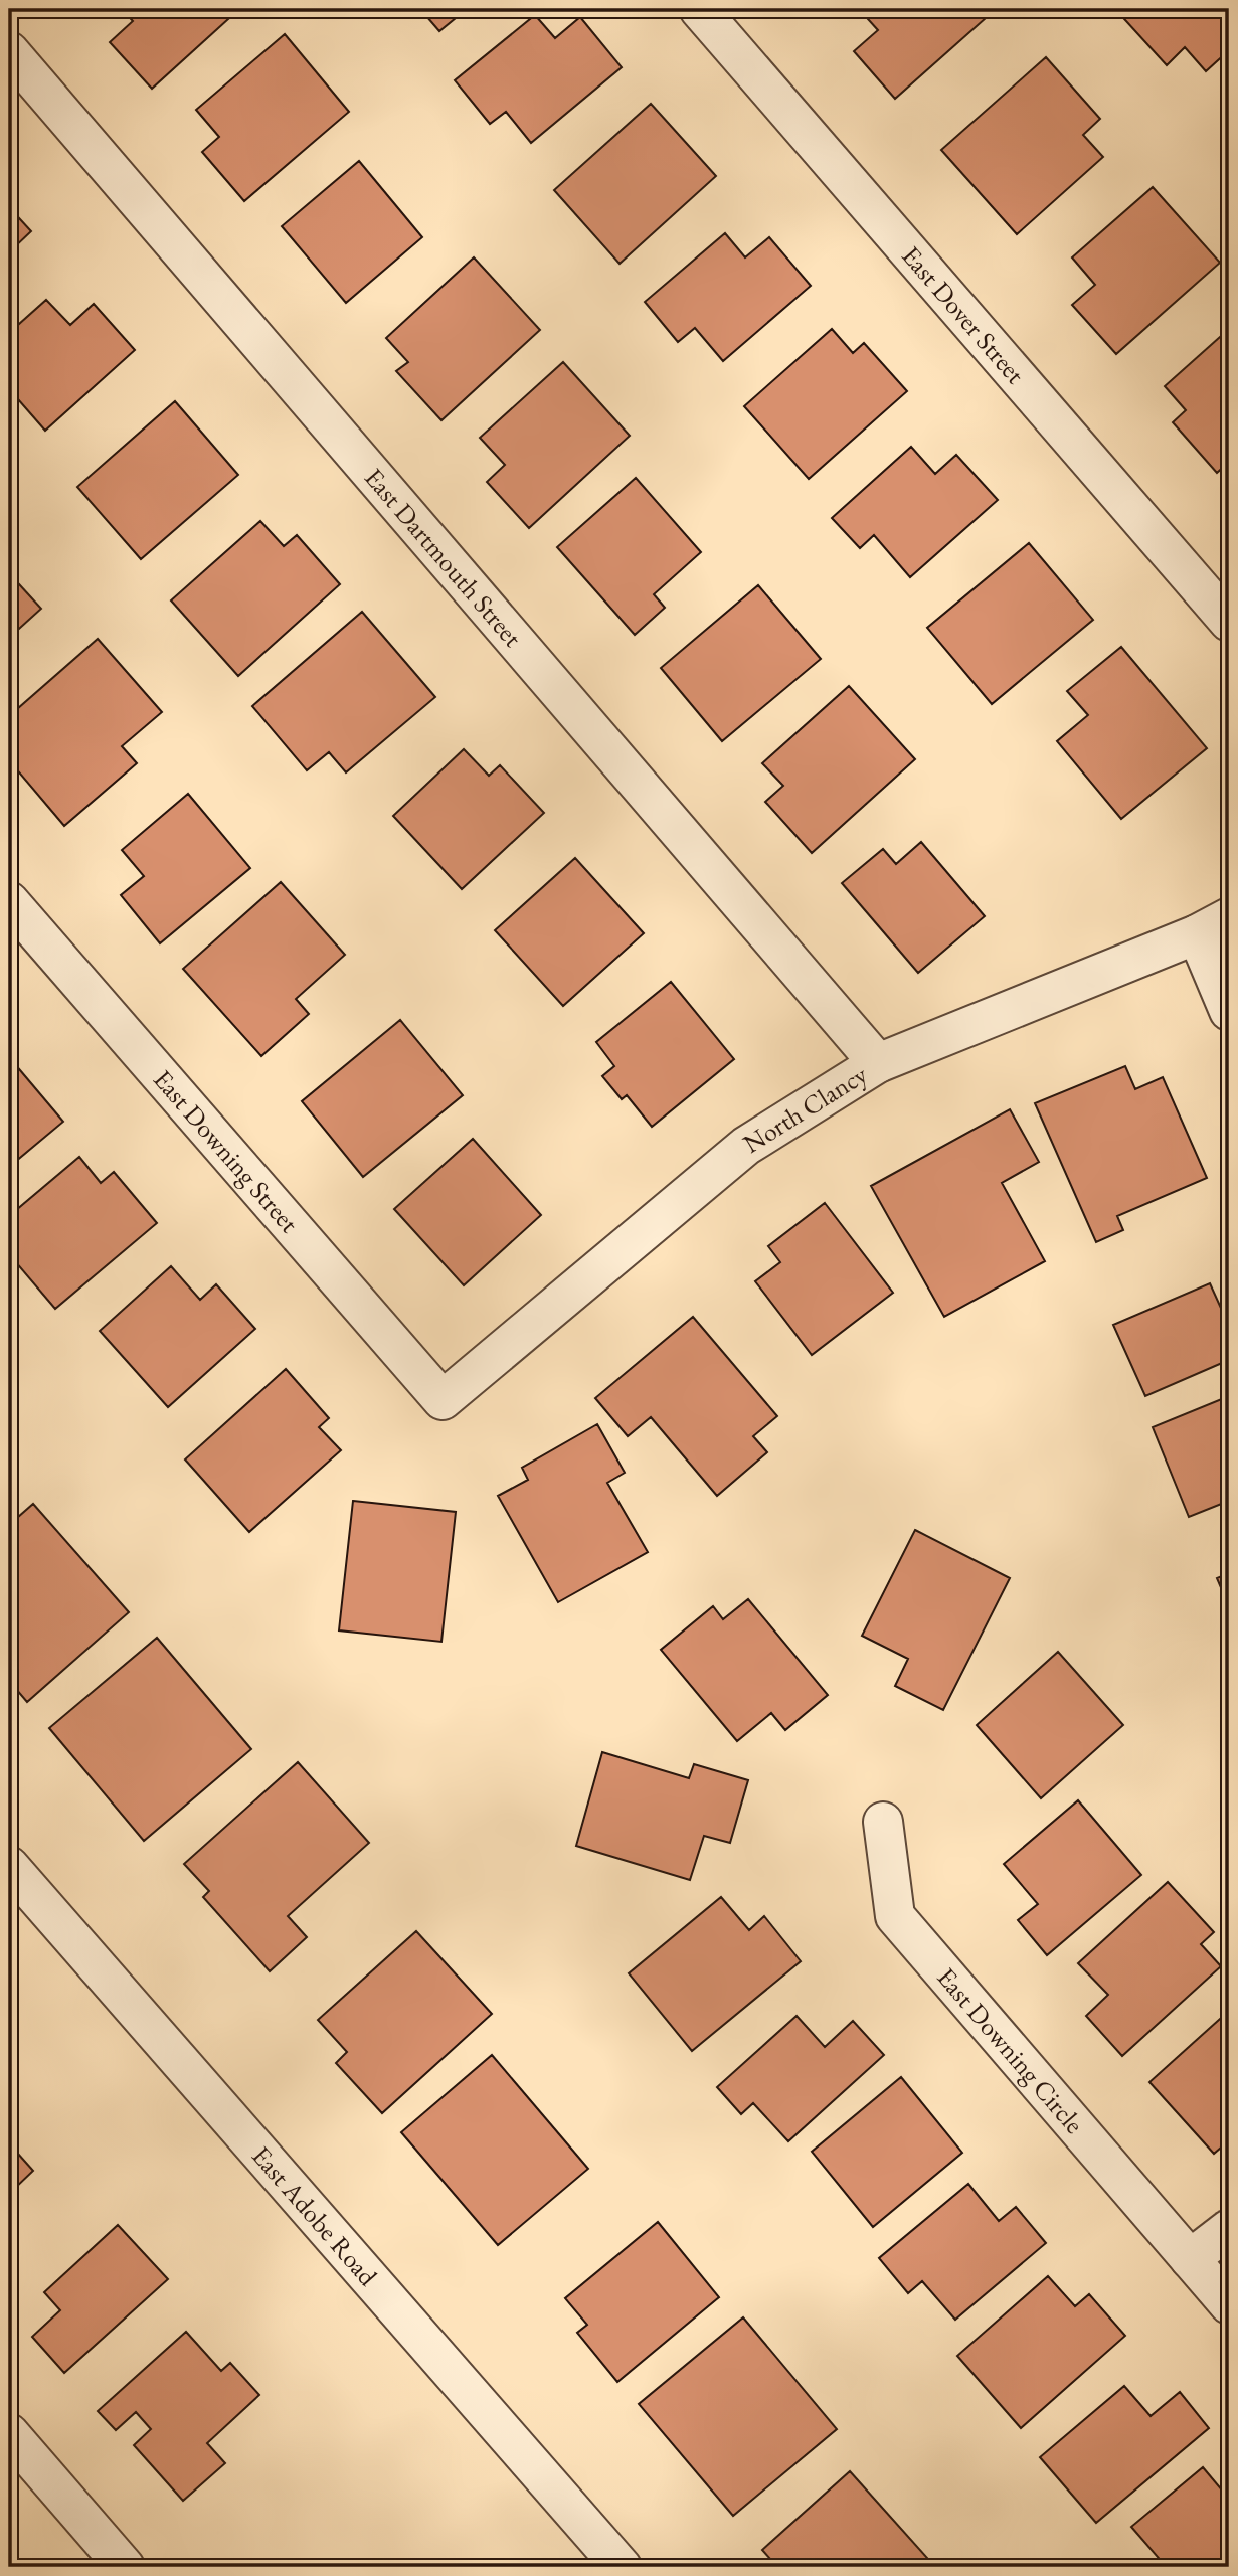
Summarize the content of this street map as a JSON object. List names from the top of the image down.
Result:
{
  "streets": {
    "street": [
      "East Dover Street",
      "East Dartmouth Street",
      "North Clancy",
      "East Downing Street",
      "East Downing Circle",
      "East Adobe Road"
    ]
  },
  "crossings": [
    ["East Dartmouth Street", "North Clancy"],
    ["North Clancy", "East Downing Street"]
  ]
}
